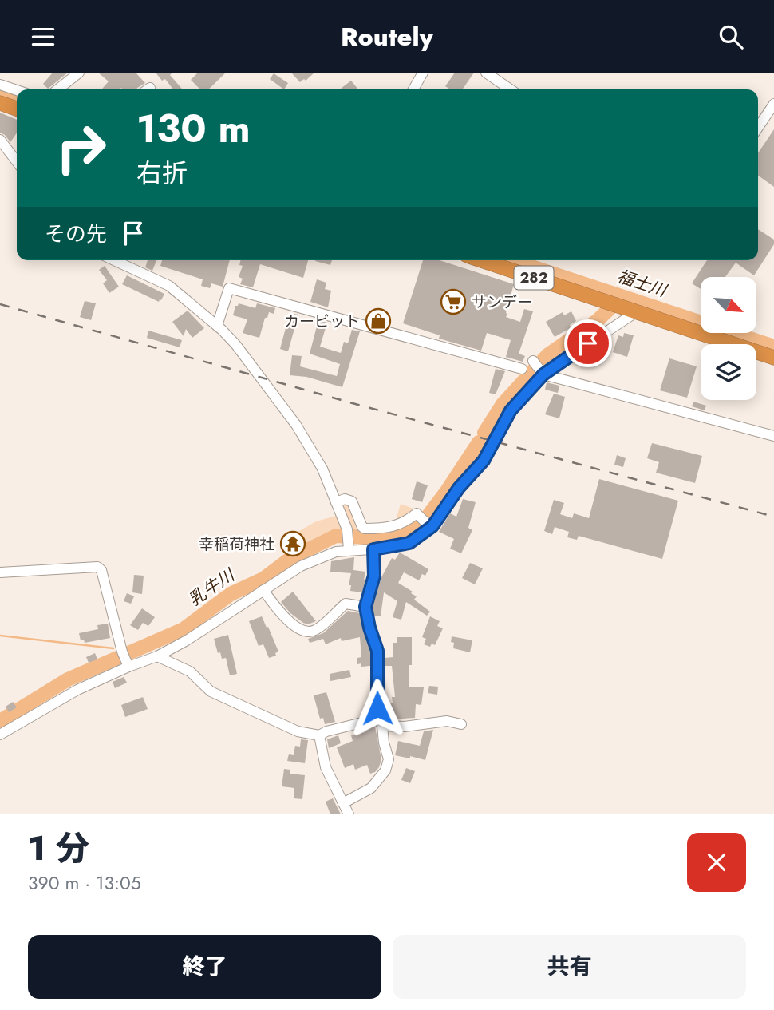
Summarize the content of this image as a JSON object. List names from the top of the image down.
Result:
{
  "streets": {
    "highway": ["282"]
  },
  "water": ["福士川", "乳牛川"],
  "places": {
    "supermarket": ["サンデー"],
    "shop": ["カービット"],
    "temple": ["幸稲荷神社"]
  },
  "north": "bottom right",
  "page": {
    "header": "Routely",
    "turn": ["130 m", "右折"],
    "then": "その先",
    "heading": ["1 分", "390 m · 13:05"],
    "buttons": ["終了", "共有"]
  }
}
